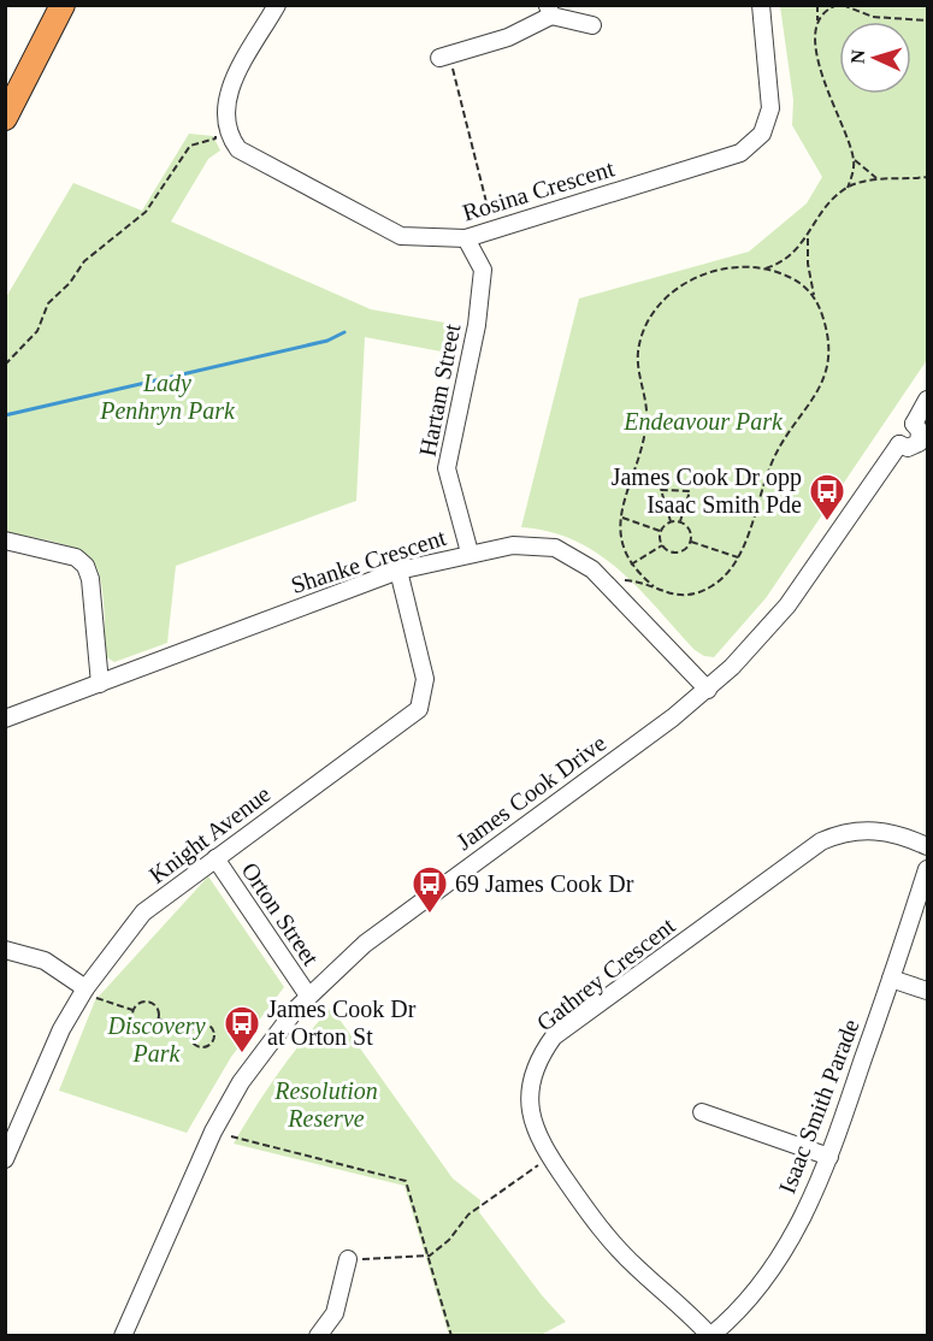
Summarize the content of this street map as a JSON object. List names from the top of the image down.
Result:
{
  "streets": {
    "street": [
      "Rosina Crescent",
      "Hartam Street",
      "Shanke Crescent",
      "James Cook Drive",
      "Knight Avenue",
      "Orton Street",
      "Gathrey Crescent",
      "Isaac Smith Parade"
    ]
  },
  "crossings": [
    ["Rosina Crescent", "Hartam Street"],
    ["Hartam Street", "Shanke Crescent"],
    ["Shanke Crescent", "James Cook Drive"],
    ["Shanke Crescent", "Knight Avenue"],
    ["James Cook Drive", "Orton Street"],
    ["Knight Avenue", "Orton Street"],
    ["Gathrey Crescent", "Isaac Smith Parade"]
  ],
  "parks": [
    "Lady Penhryn Park",
    "Endeavour Park",
    "Discovery Park",
    "Resolution Reserve"
  ],
  "places": {
    "bus stop": ["James Cook Dr opp Isaac Smith Pde", "69 James Cook Dr", "James Cook Dr at Orton St"]
  },
  "north": "left"
}
